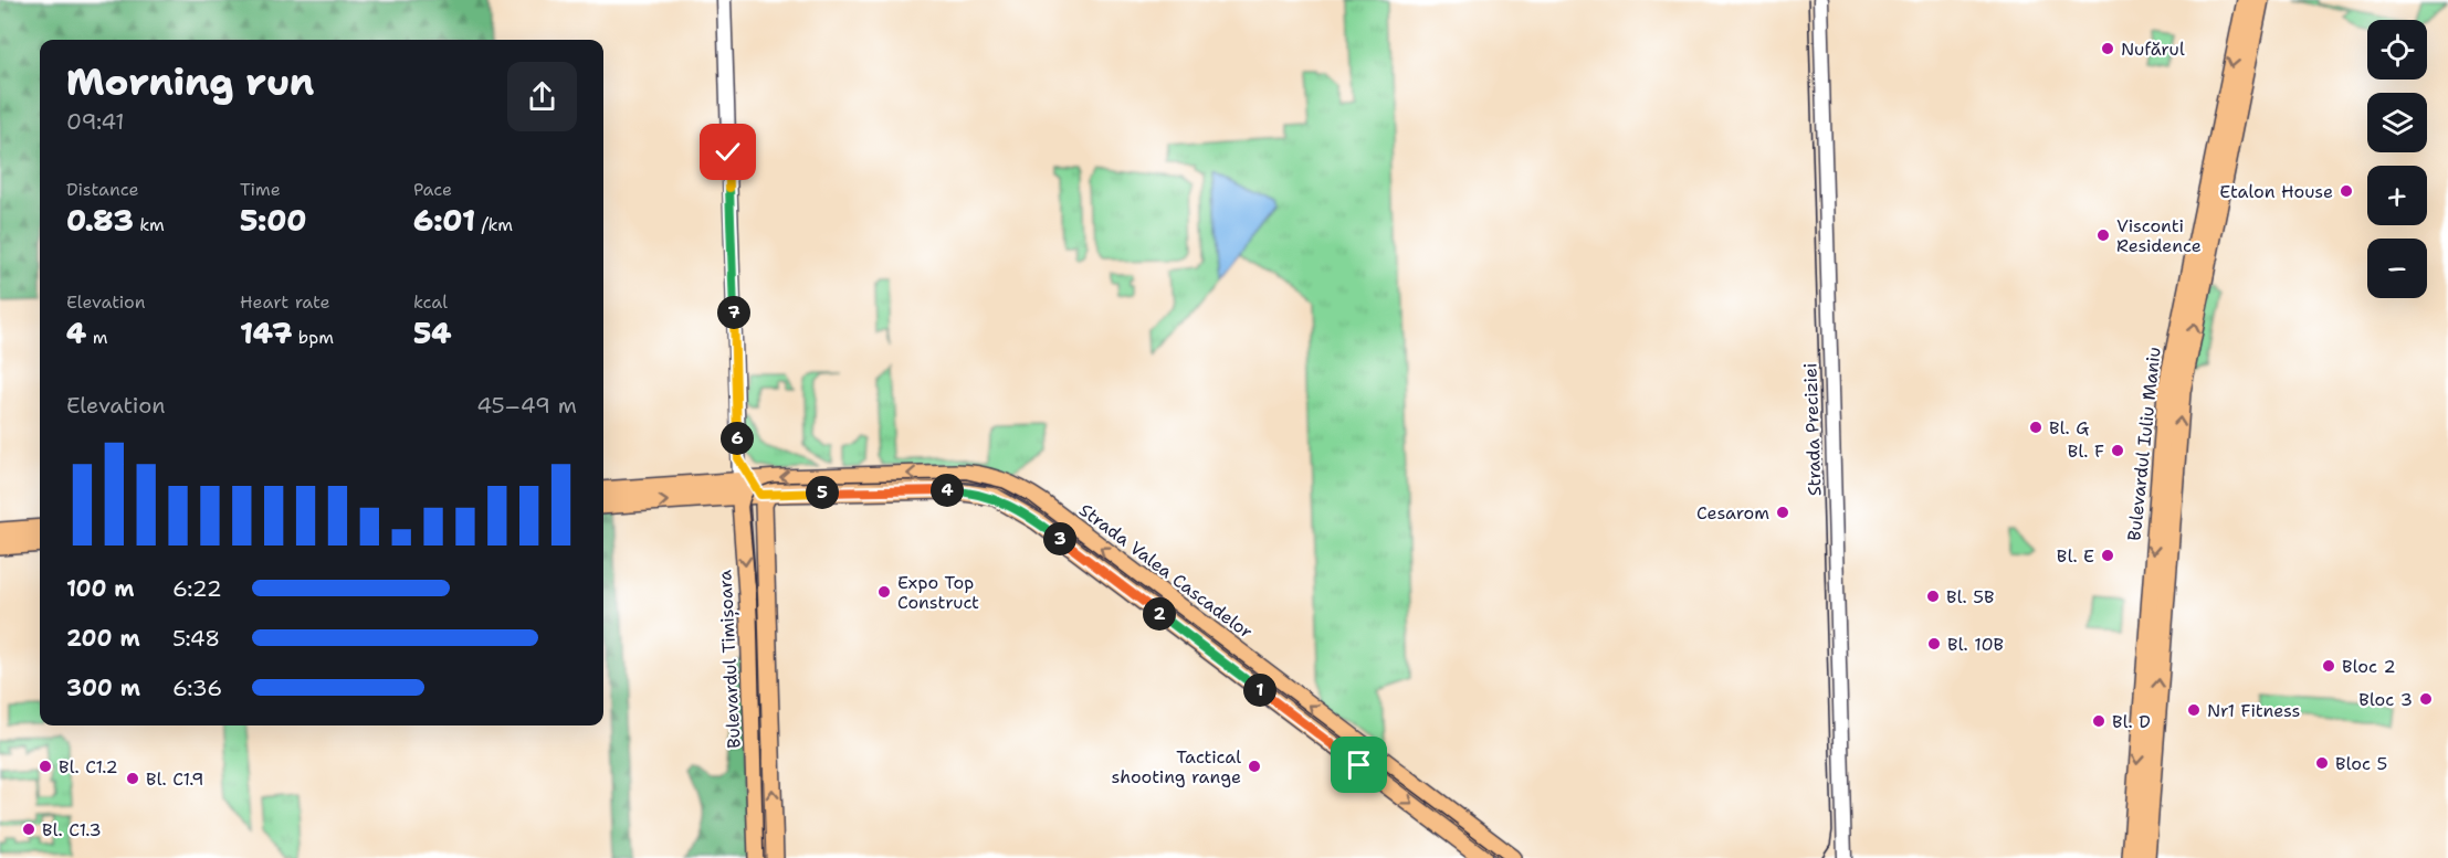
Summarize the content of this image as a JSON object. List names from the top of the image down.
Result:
{
  "streets": {
    "main road": ["Bulevardul Iuliu Maniu", "Strada Valea Cascadelor", "Bulevardul Timișoara"],
    "street": ["Strada Preciziei"]
  },
  "crossings": [
    ["Strada Valea Cascadelor", "Bulevardul Timișoara"]
  ],
  "places": [
    "Nufărul",
    "Etalon House",
    "Visconti Residence",
    "Bl. G",
    "Bl. F",
    "Cesarom",
    "Bl. E",
    "Expo Top Construct",
    "Bl. 5B",
    "Bl. 10B",
    "Bloc 2",
    "Bloc 3",
    "Nr1 Fitness",
    "Bl. D",
    "Bloc 5",
    "Bl. C1.2",
    "Tactical shooting range",
    "Bl. C1.9",
    "Bl. C1.3"
  ],
  "page": {
    "map_buttons": ["+", "−"],
    "heading": ["Morning run", "09:41"],
    "stats": [
      ["Distance", "0.83 km"],
      ["Time", "5:00"],
      ["Pace", "6:01 /km"],
      ["Elevation", "4 m"],
      ["Heart rate", "147 bpm"],
      ["kcal", "54"]
    ],
    "pins": [
      "7",
      "6",
      "4",
      "5",
      "3",
      "2",
      "1"
    ],
    "chart": ["Elevation", "45–49 m"],
    "list": [
      {
        "name": "100 m",
        "note": "6:22"
      },
      {
        "name": "200 m",
        "note": "5:48"
      },
      {
        "name": "300 m",
        "note": "6:36"
      }
    ]
  }
}
